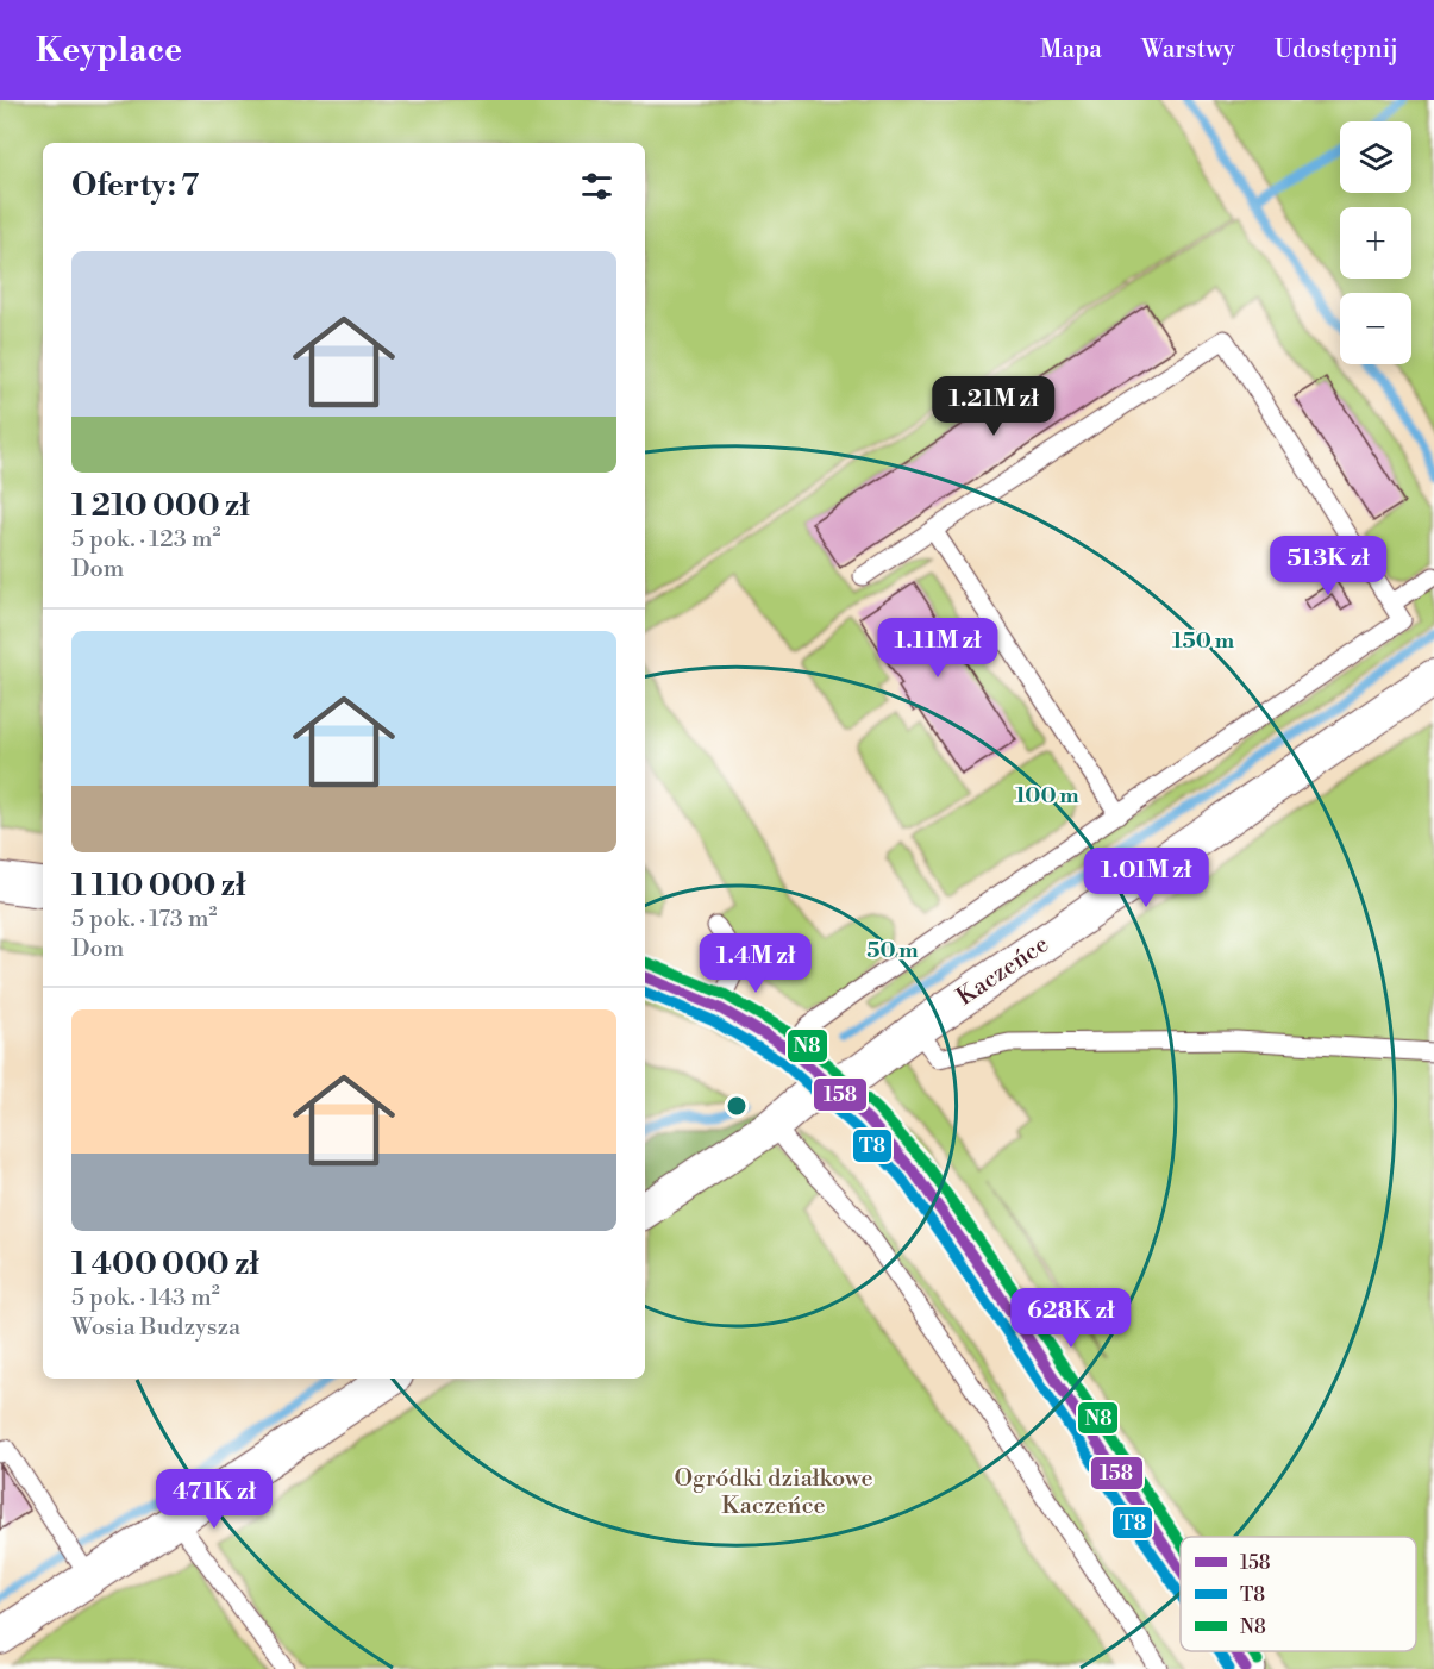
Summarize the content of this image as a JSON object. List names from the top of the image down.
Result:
{
  "streets": {
    "street": ["Kaczeńce"]
  },
  "parks": ["Ogródki działkowe Kaczeńce"],
  "lines": ["transit line N8", "transit line 158", "transit line T8"],
  "legend": ["158", "T8", "N8"],
  "page": {
    "header": "Keyplace",
    "nav": ["Mapa", "Warstwy", "Udostępnij"],
    "map_buttons": ["+", "−"],
    "heading": "Oferty: 7",
    "list": [
      {
        "name": "1 210 000 zł",
        "note": "5 pok. · 123 m² · Dom"
      },
      {
        "name": "1 110 000 zł",
        "note": "5 pok. · 173 m² · Dom"
      },
      {
        "name": "1 400 000 zł",
        "note": "5 pok. · 143 m² · Wosia Budzysza"
      }
    ],
    "price": [
      "1.21M zł",
      "513K zł",
      "1.11M zł",
      "1.01M zł",
      "1.4M zł",
      "628K zł",
      "471K zł"
    ]
  },
  "rings": ["150 m", "100 m", "50 m"]
}
